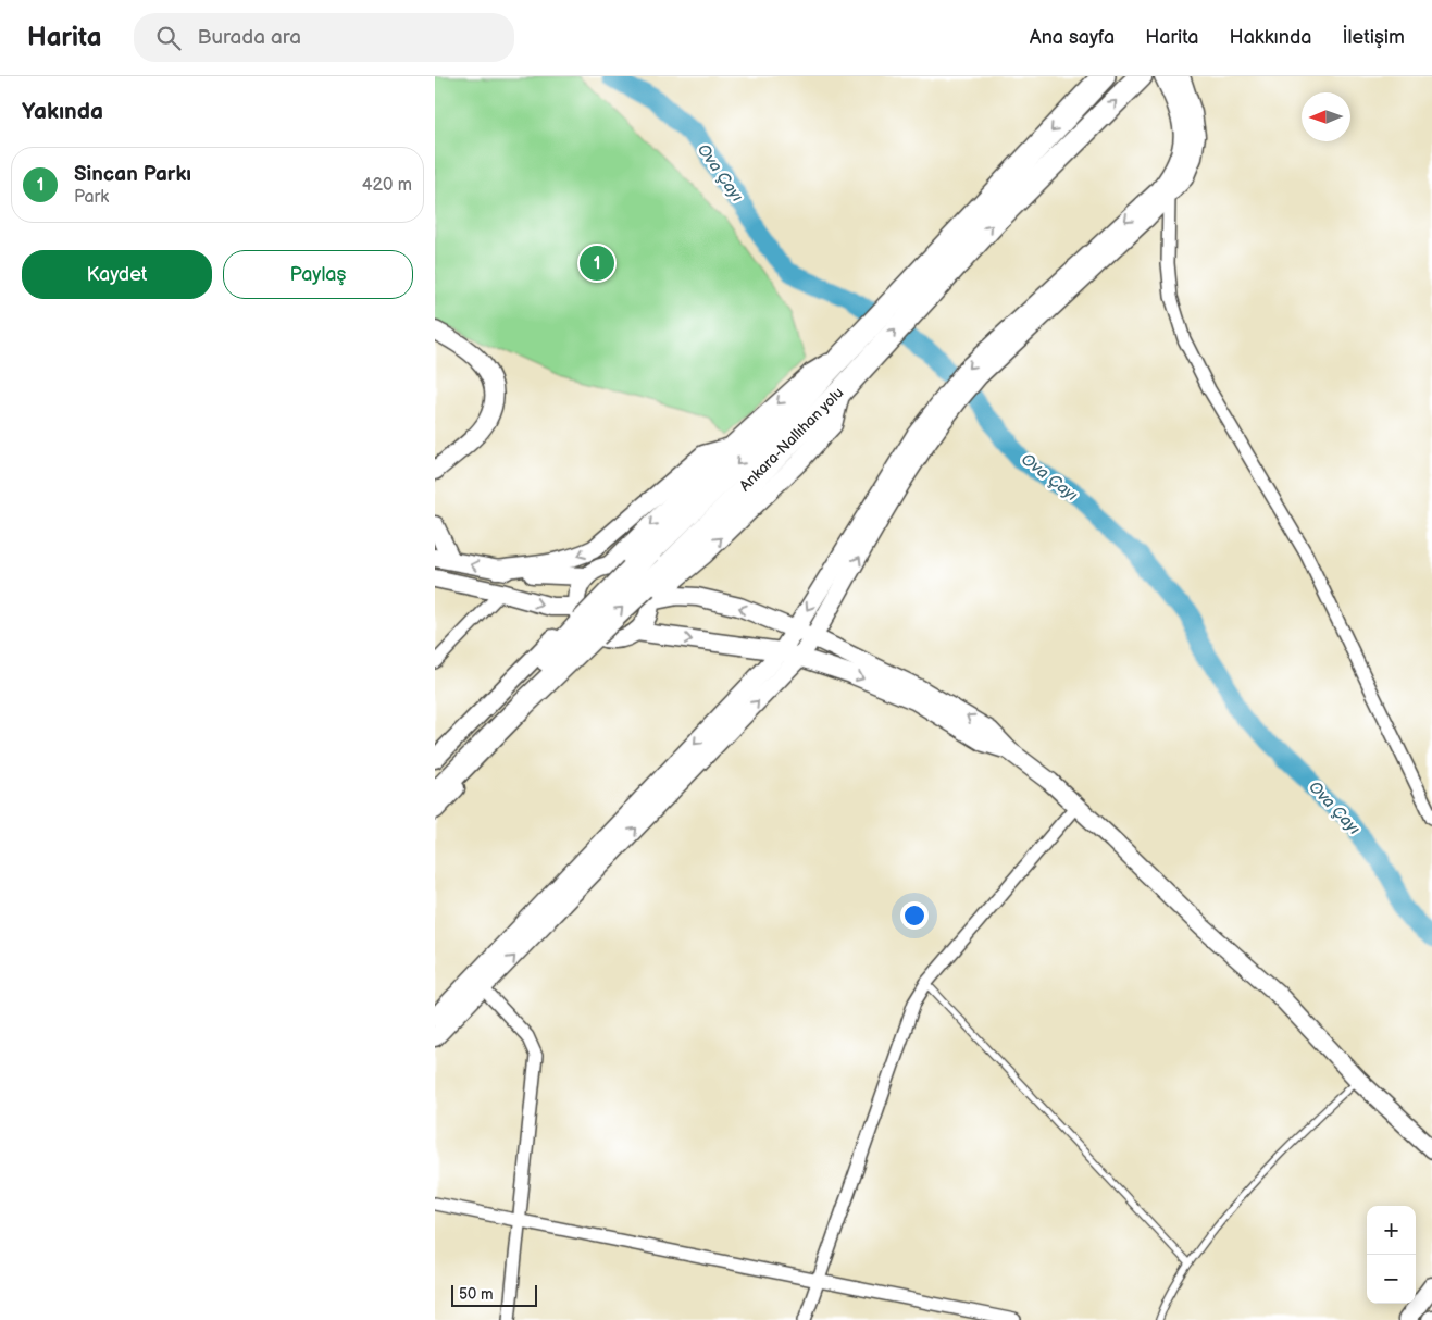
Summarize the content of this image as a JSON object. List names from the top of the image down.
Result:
{
  "streets": {
    "highway": ["Ankara-Nallıhan yolu"]
  },
  "water": ["Ova Çayı"],
  "scale_bar": "50 m",
  "north": "left",
  "page": {
    "header": "Harita",
    "search": "Burada ara",
    "nav": [
      "Ana sayfa",
      "Harita",
      "Hakkında",
      "İletişim"
    ],
    "heading": "Yakında",
    "list": [
      {
        "mark": "1",
        "name": "Sincan Parkı",
        "note": "Park",
        "value": "420 m"
      }
    ],
    "buttons": ["Kaydet", "Paylaş"],
    "pins": "1",
    "map_buttons": ["+", "−"],
    "scale": "50 m"
  }
}
